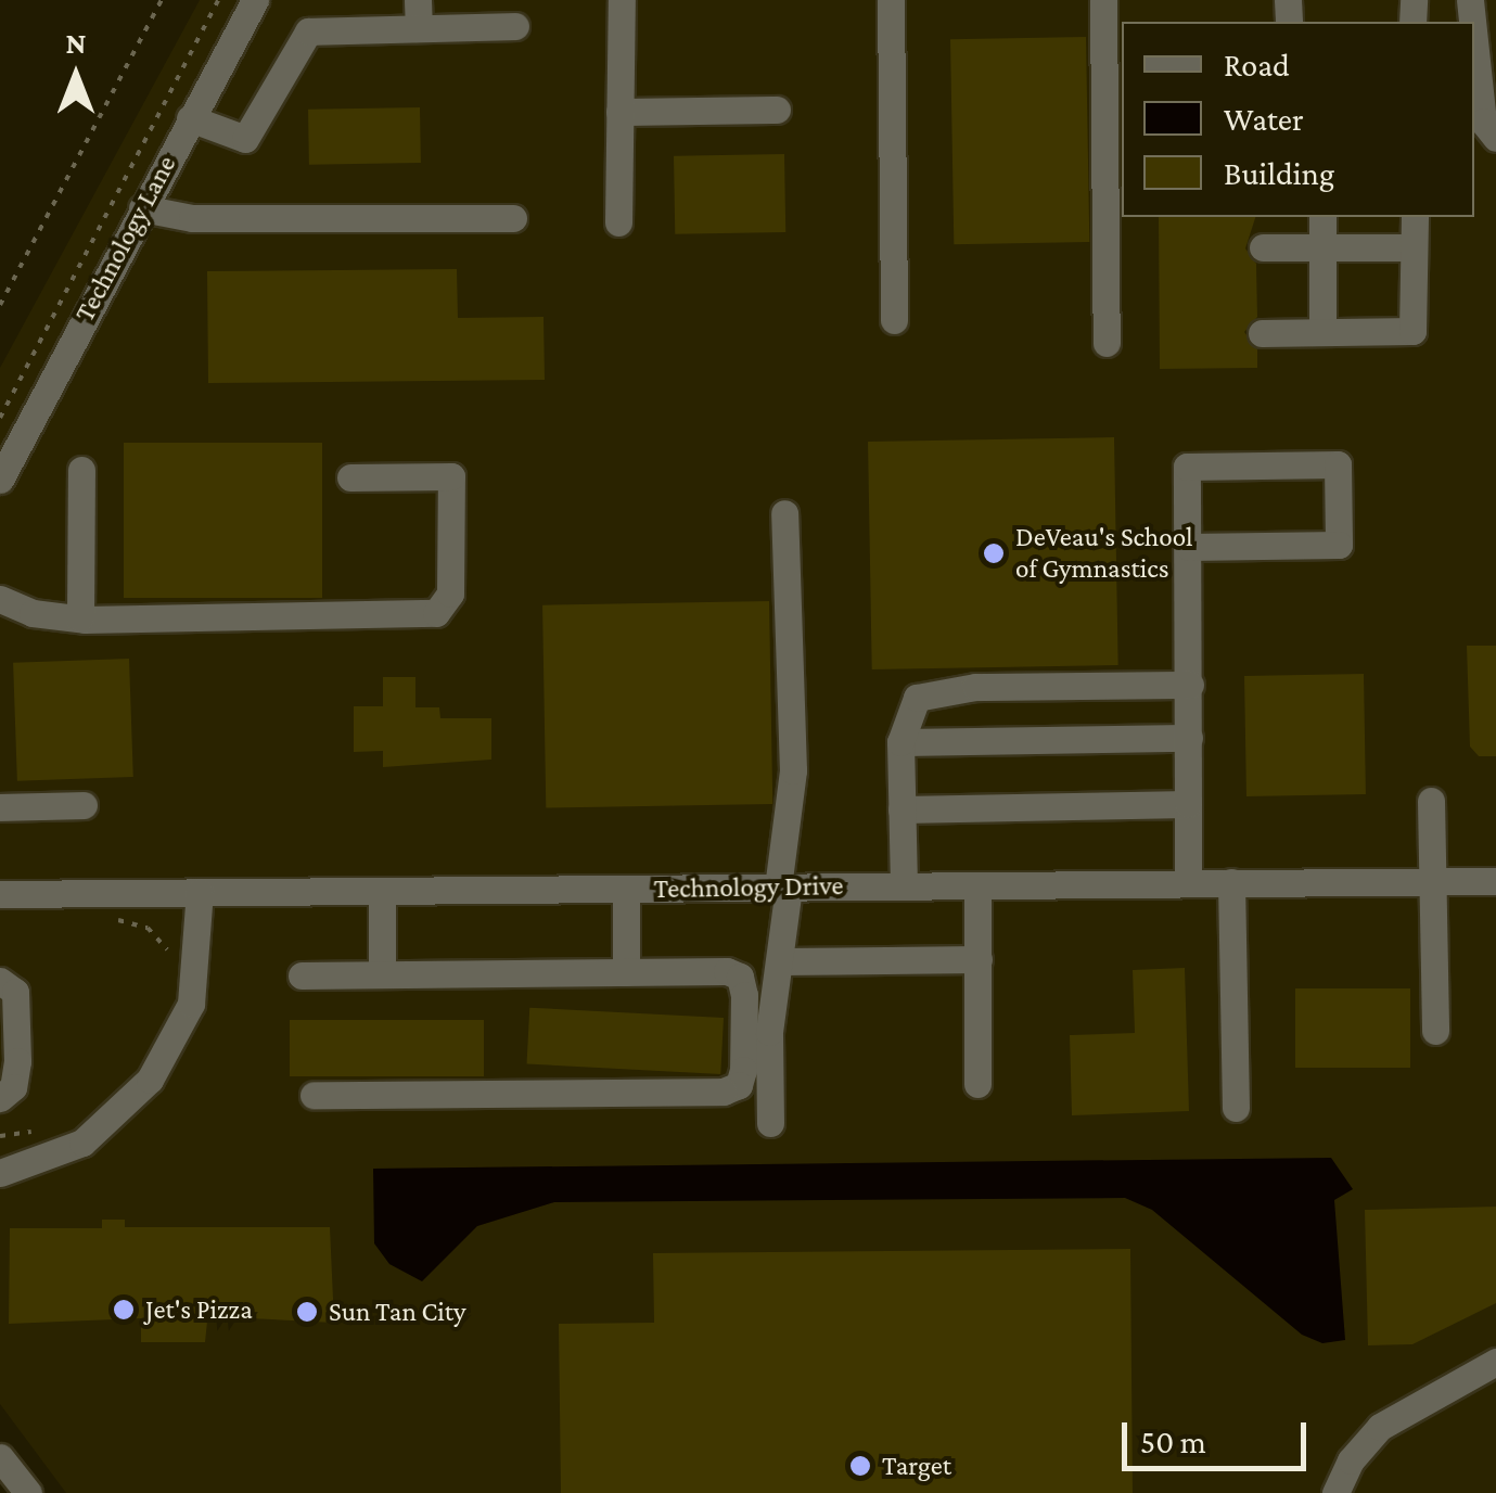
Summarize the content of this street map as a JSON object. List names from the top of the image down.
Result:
{
  "streets": {
    "street": ["Technology Lane", "Technology Drive"]
  },
  "places": [
    "DeVeau's School of Gymnastics",
    "Jet's Pizza",
    "Sun Tan City",
    "Target"
  ],
  "legend": ["Road", "Water", "Building"],
  "scale_bar": "50 m",
  "north": "top"
}
